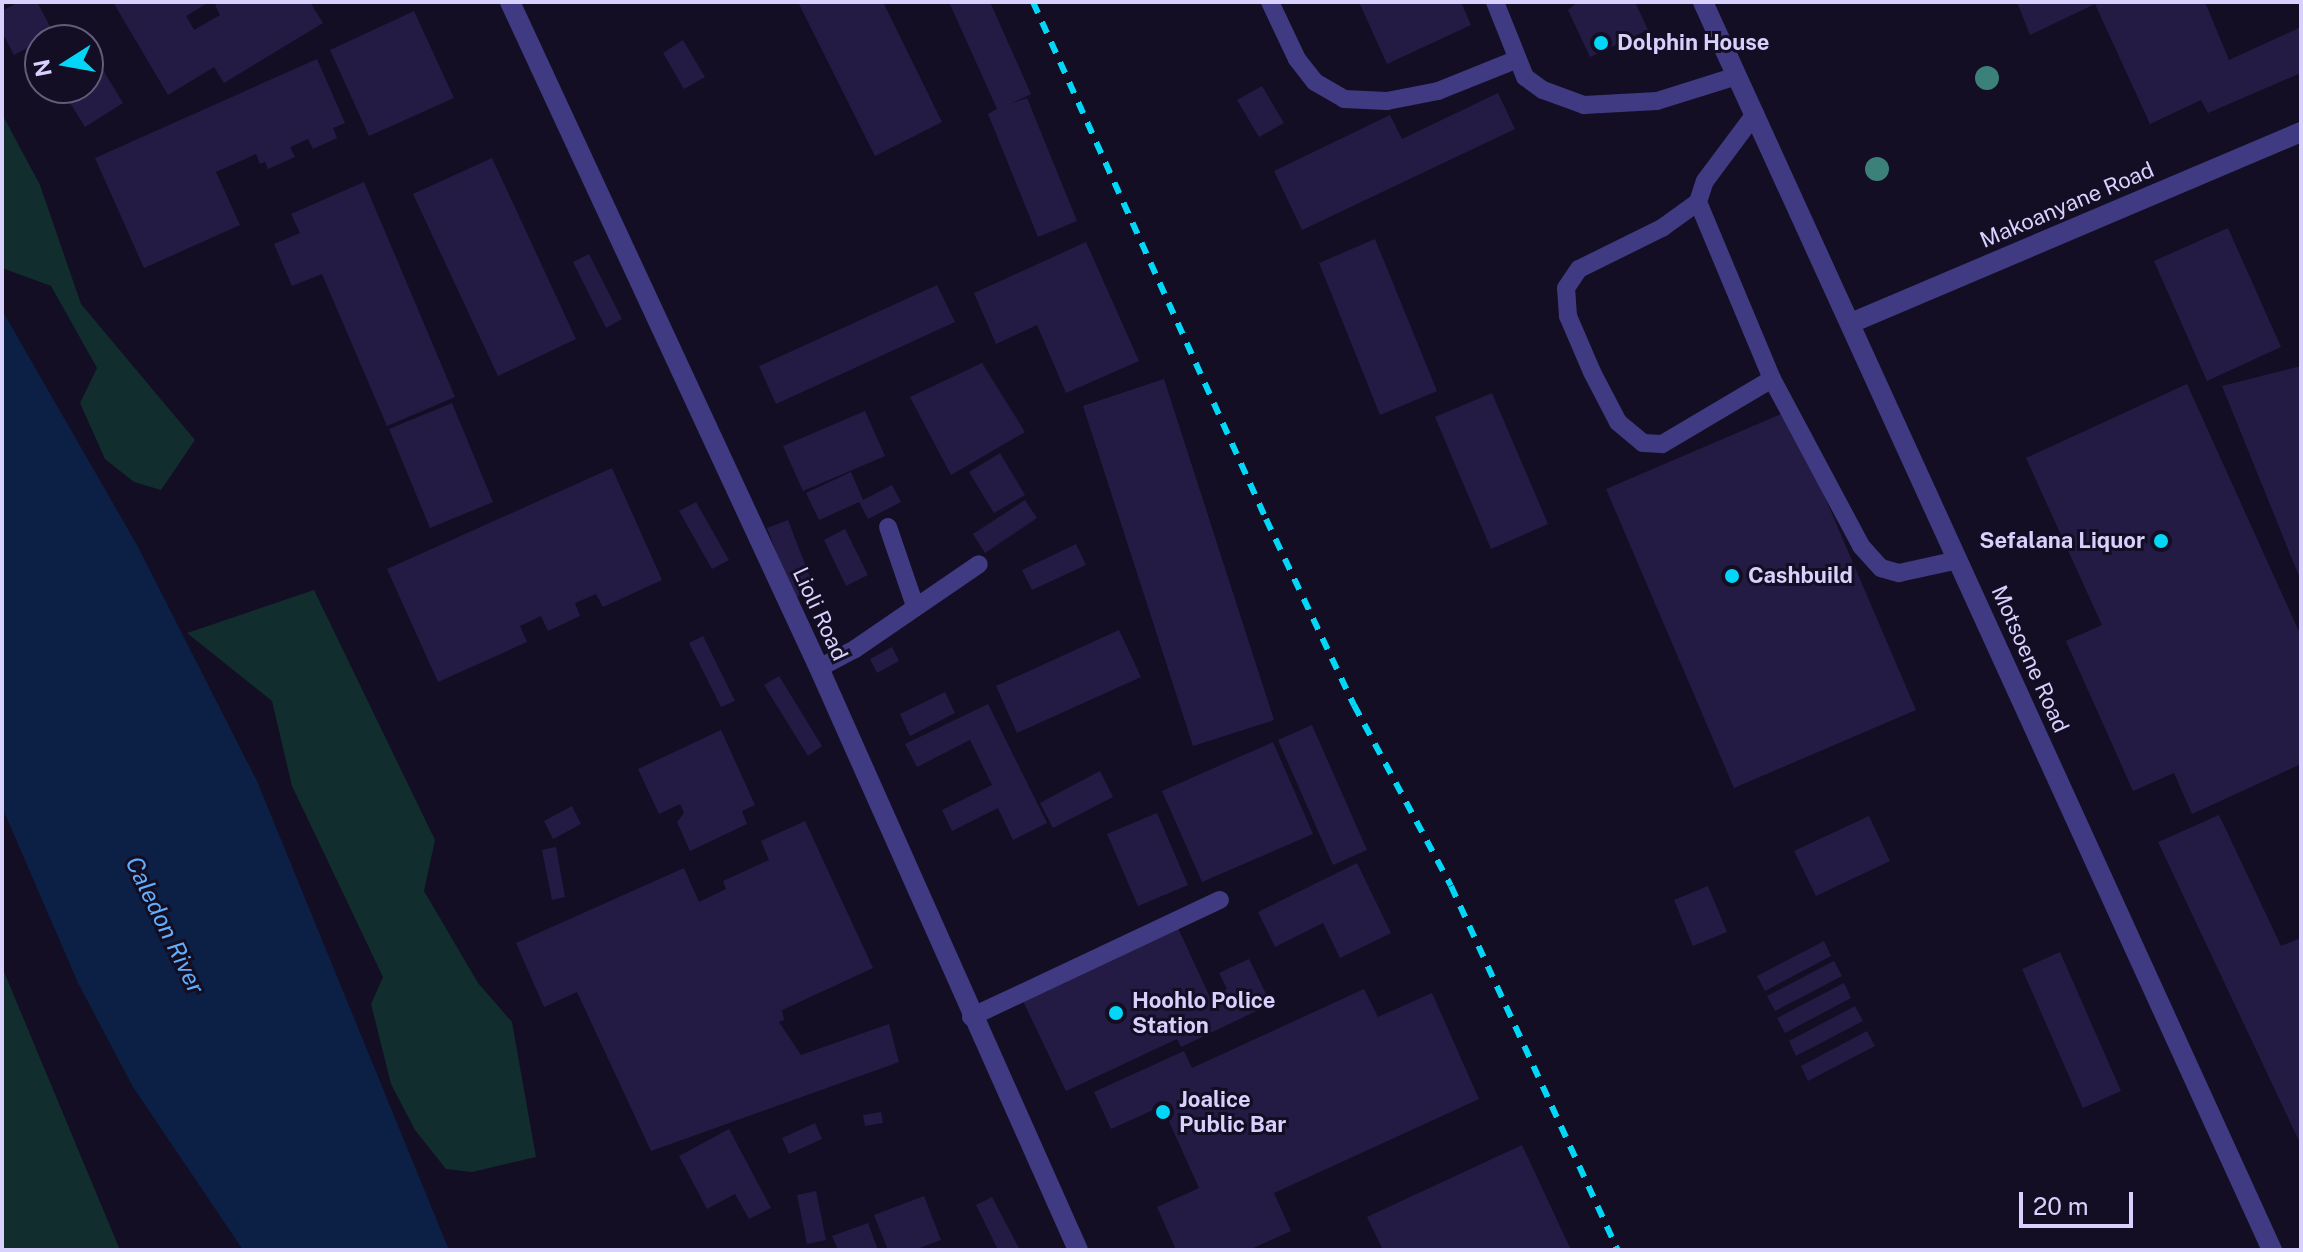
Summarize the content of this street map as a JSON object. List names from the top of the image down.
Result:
{
  "streets": {
    "street": ["Makoanyane Road", "Lioli Road", "Motsoene Road"]
  },
  "crossings": [
    ["Makoanyane Road", "Motsoene Road"]
  ],
  "water": ["Caledon River"],
  "places": [
    "Dolphin House",
    "Sefalana Liquor",
    "Cashbuild",
    "Hoohlo Police Station",
    "Joalice Public Bar"
  ],
  "scale_bar": "20 m",
  "north": "left"
}
